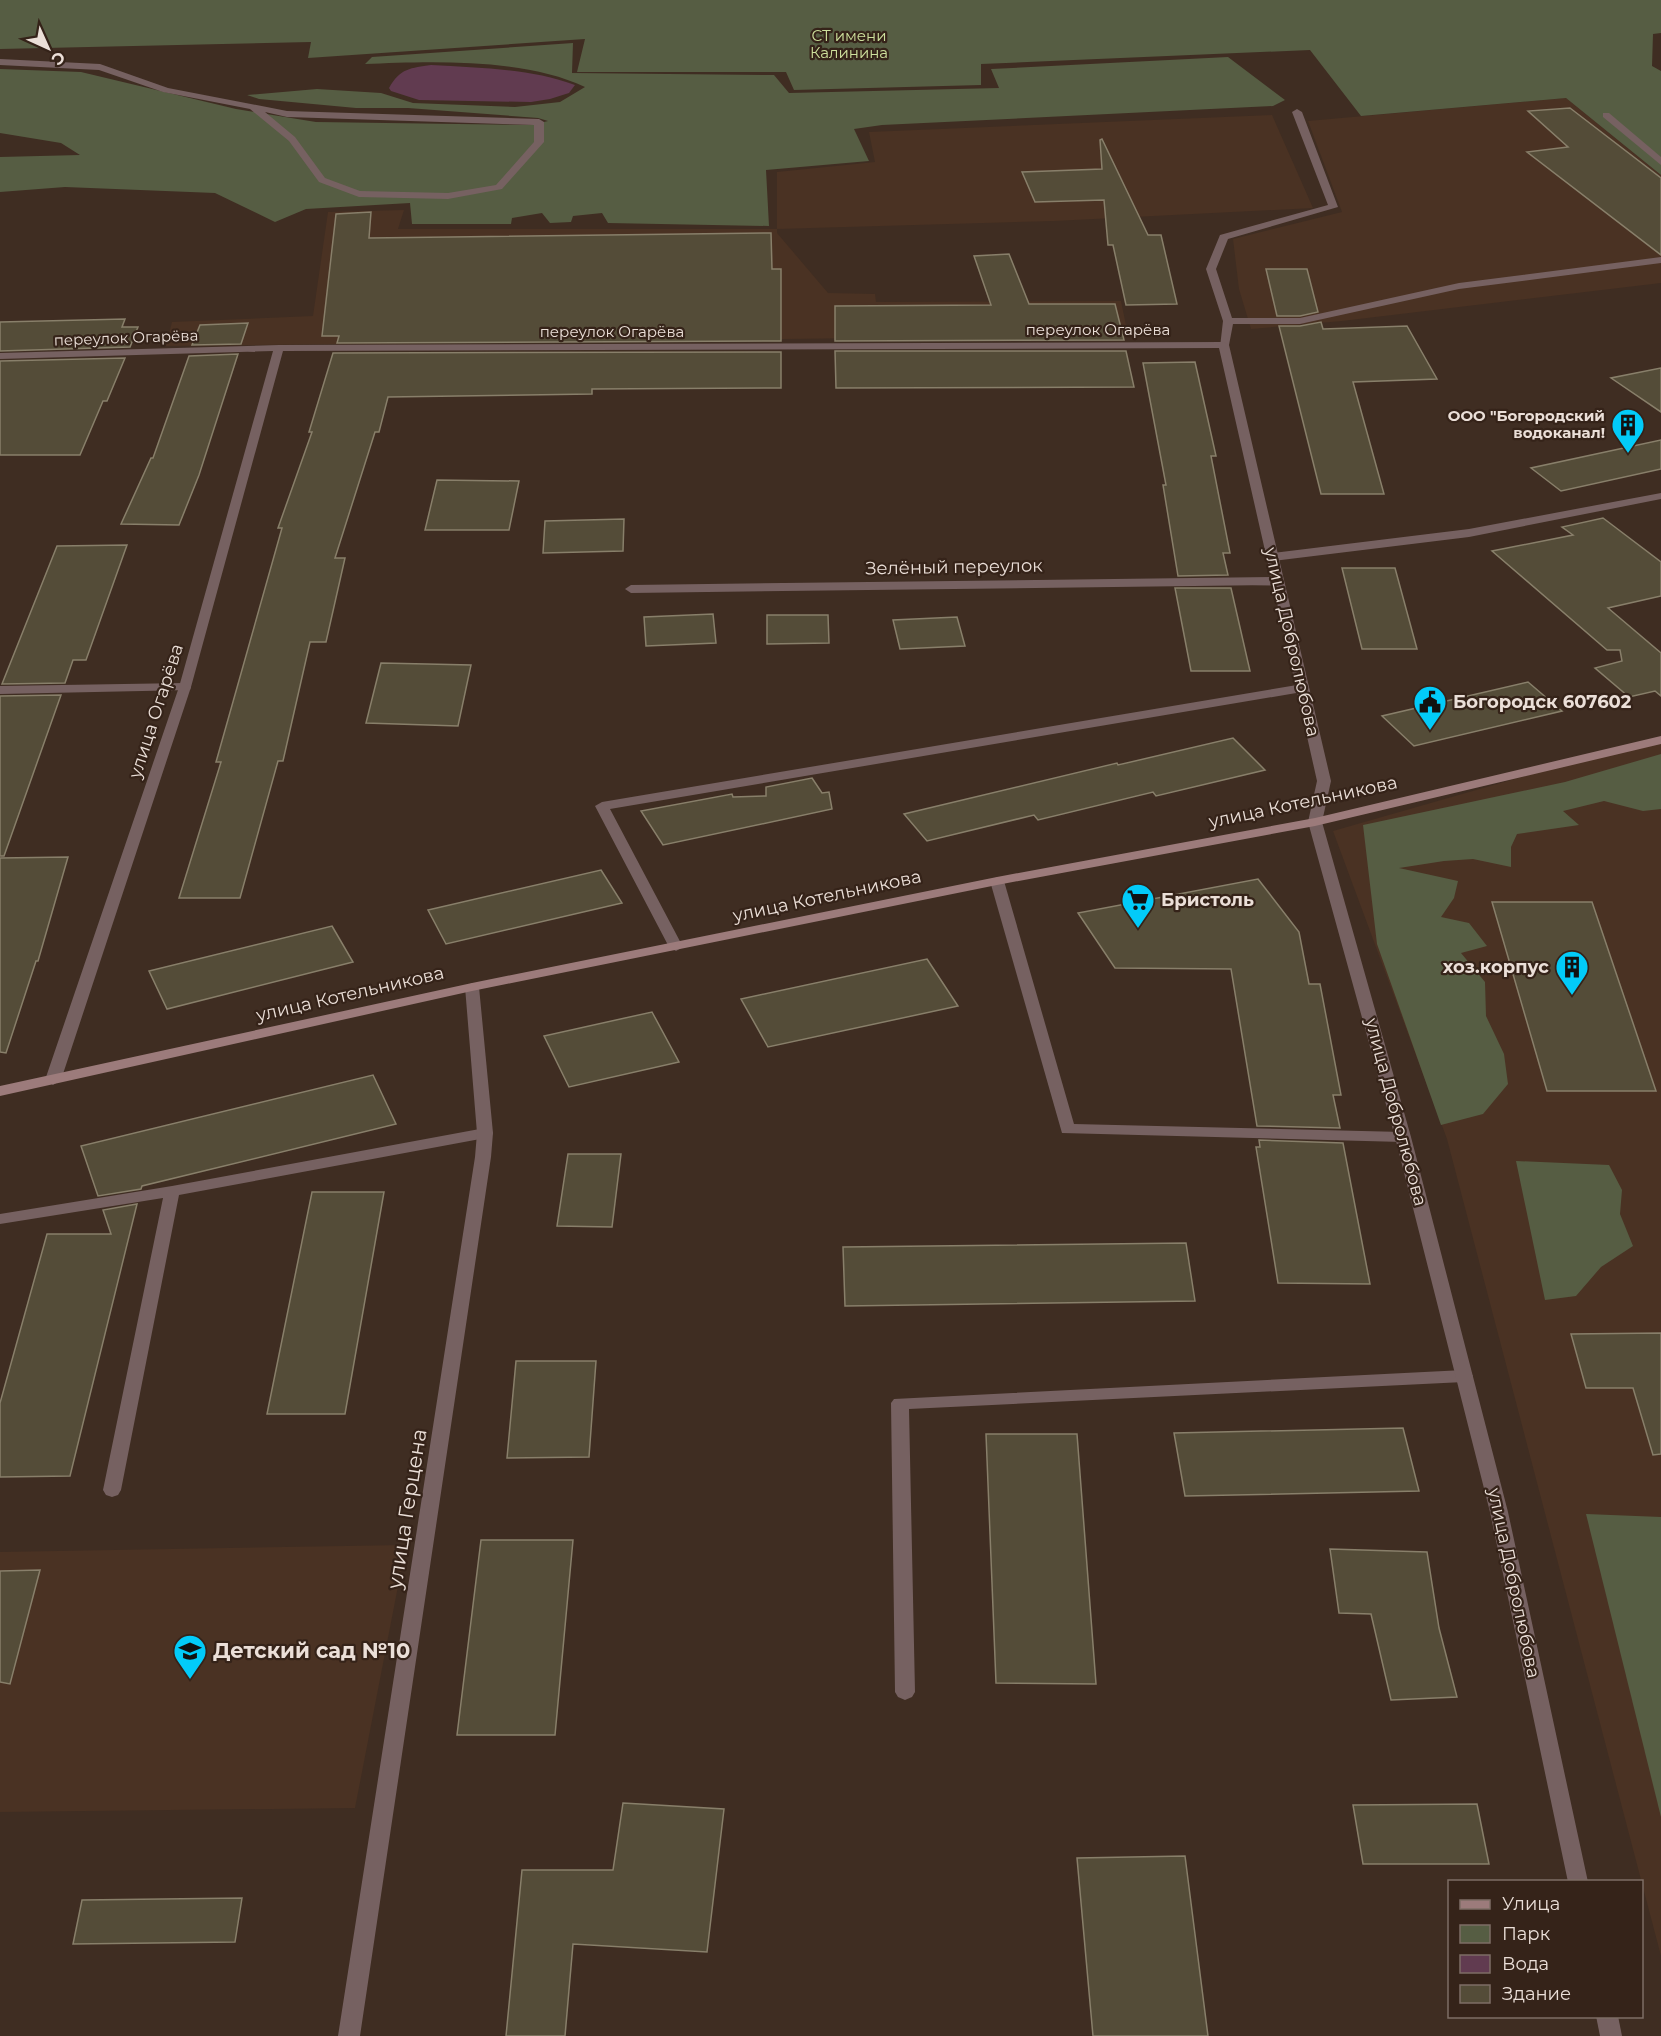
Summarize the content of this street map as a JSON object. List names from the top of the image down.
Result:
{
  "streets": {
    "street": [
      "переулок Огарёва",
      "Зелёный переулок",
      "улица Добролюбова",
      "улица Огарёва",
      "улица Котельникова",
      "улица Герцена"
    ]
  },
  "crossings": [
    ["переулок Огарёва", "улица Добролюбова"],
    ["переулок Огарёва", "улица Огарёва"],
    ["Зелёный переулок", "улица Добролюбова"],
    ["улица Добролюбова", "улица Котельникова"],
    ["улица Огарёва", "улица Котельникова"],
    ["улица Котельникова", "улица Герцена"]
  ],
  "parks": ["СТ имени Калинина"],
  "places": {
    "building": ["ООО \"Богородский водоканал!", "хоз.корпус"],
    "public building": ["Богородск 607602"],
    "supermarket": ["Бристоль"],
    "school or university": ["Детский сад №10"]
  },
  "legend": [
    "Улица",
    "Парк",
    "Вода",
    "Здание"
  ],
  "north": "bottom right"
}
